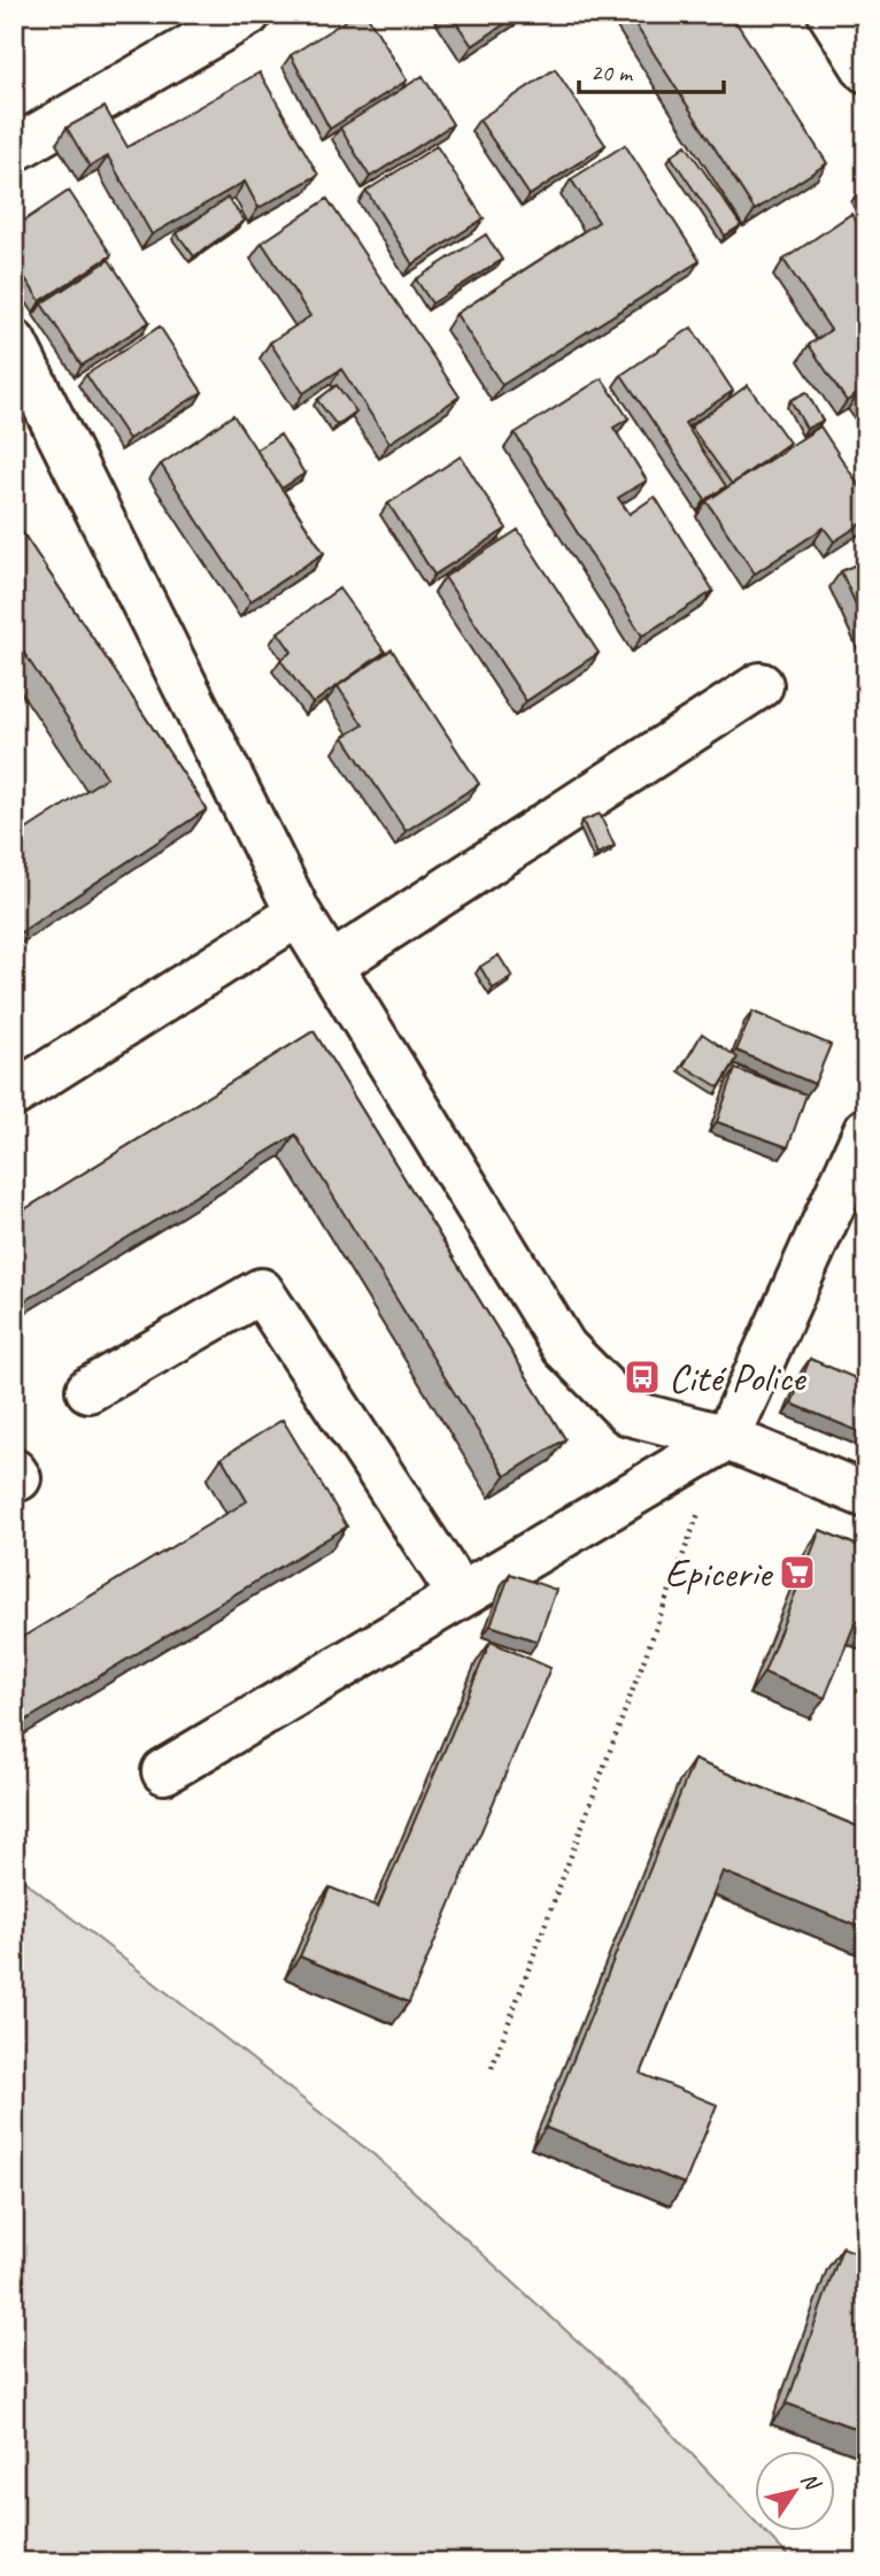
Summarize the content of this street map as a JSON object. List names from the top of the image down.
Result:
{
  "places": {
    "bus stop": ["Cité Police"],
    "supermarket": ["Epicerie"]
  },
  "scale_bar": "20 m",
  "north": "top right"
}
